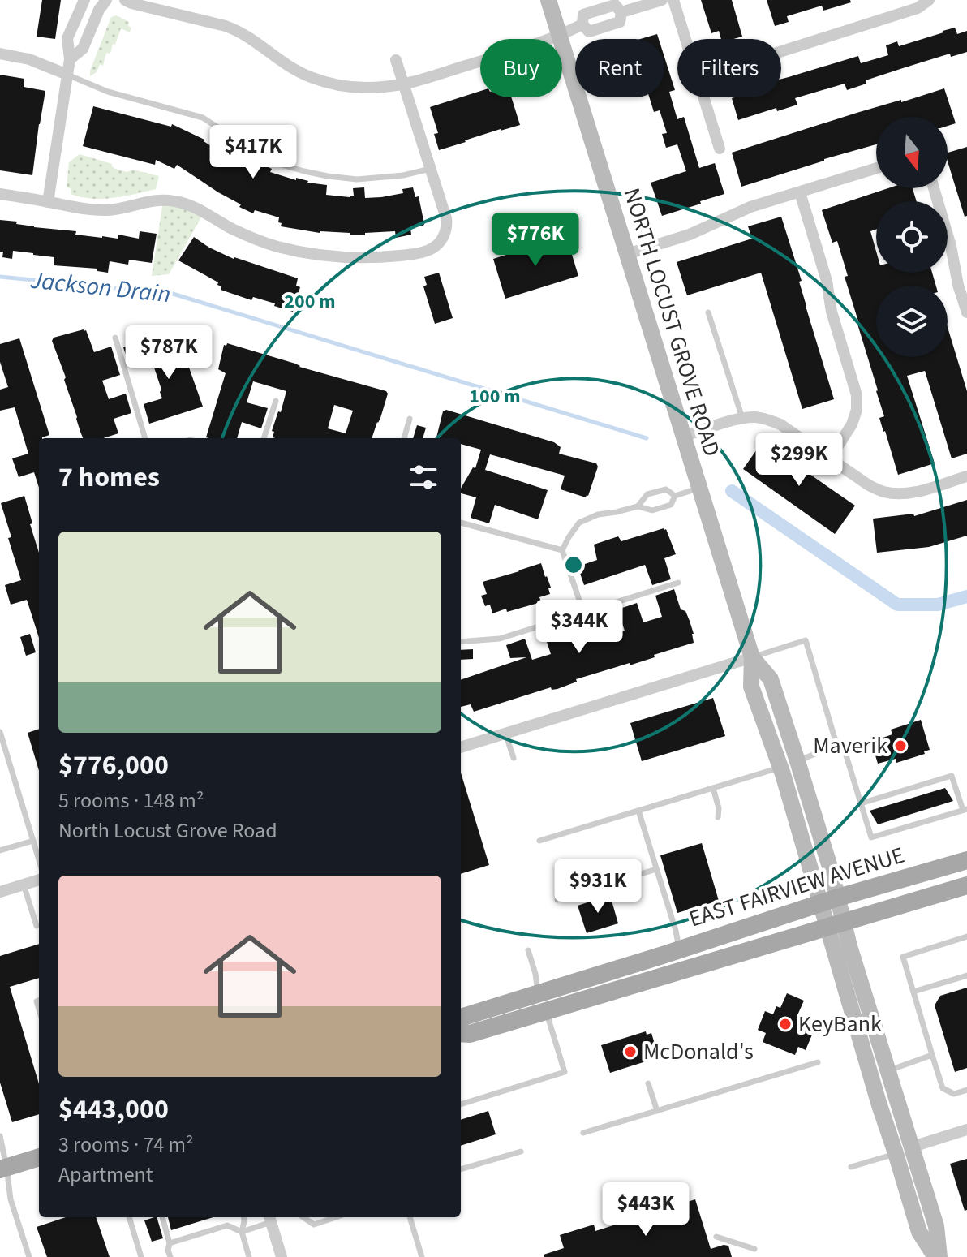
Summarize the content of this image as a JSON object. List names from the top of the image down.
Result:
{
  "streets": {
    "main road": ["NORTH LOCUST GROVE ROAD", "EAST FAIRVIEW AVENUE"]
  },
  "crossings": [
    ["NORTH LOCUST GROVE ROAD", "EAST FAIRVIEW AVENUE"]
  ],
  "water": ["Jackson Drain"],
  "places": ["Maverik", "KeyBank", "McDonald's"],
  "north": "bottom",
  "page": {
    "chip": ["Buy", "Rent", "Filters"],
    "price": [
      "$417K",
      "$776K",
      "$787K",
      "$299K",
      "$344K",
      "$931K",
      "$443K"
    ],
    "heading": "7 homes",
    "list": [
      {
        "name": "$776,000",
        "note": "5 rooms · 148 m² · North Locust Grove Road"
      },
      {
        "name": "$443,000",
        "note": "3 rooms · 74 m² · Apartment"
      }
    ]
  },
  "rings": ["200 m", "100 m"]
}
